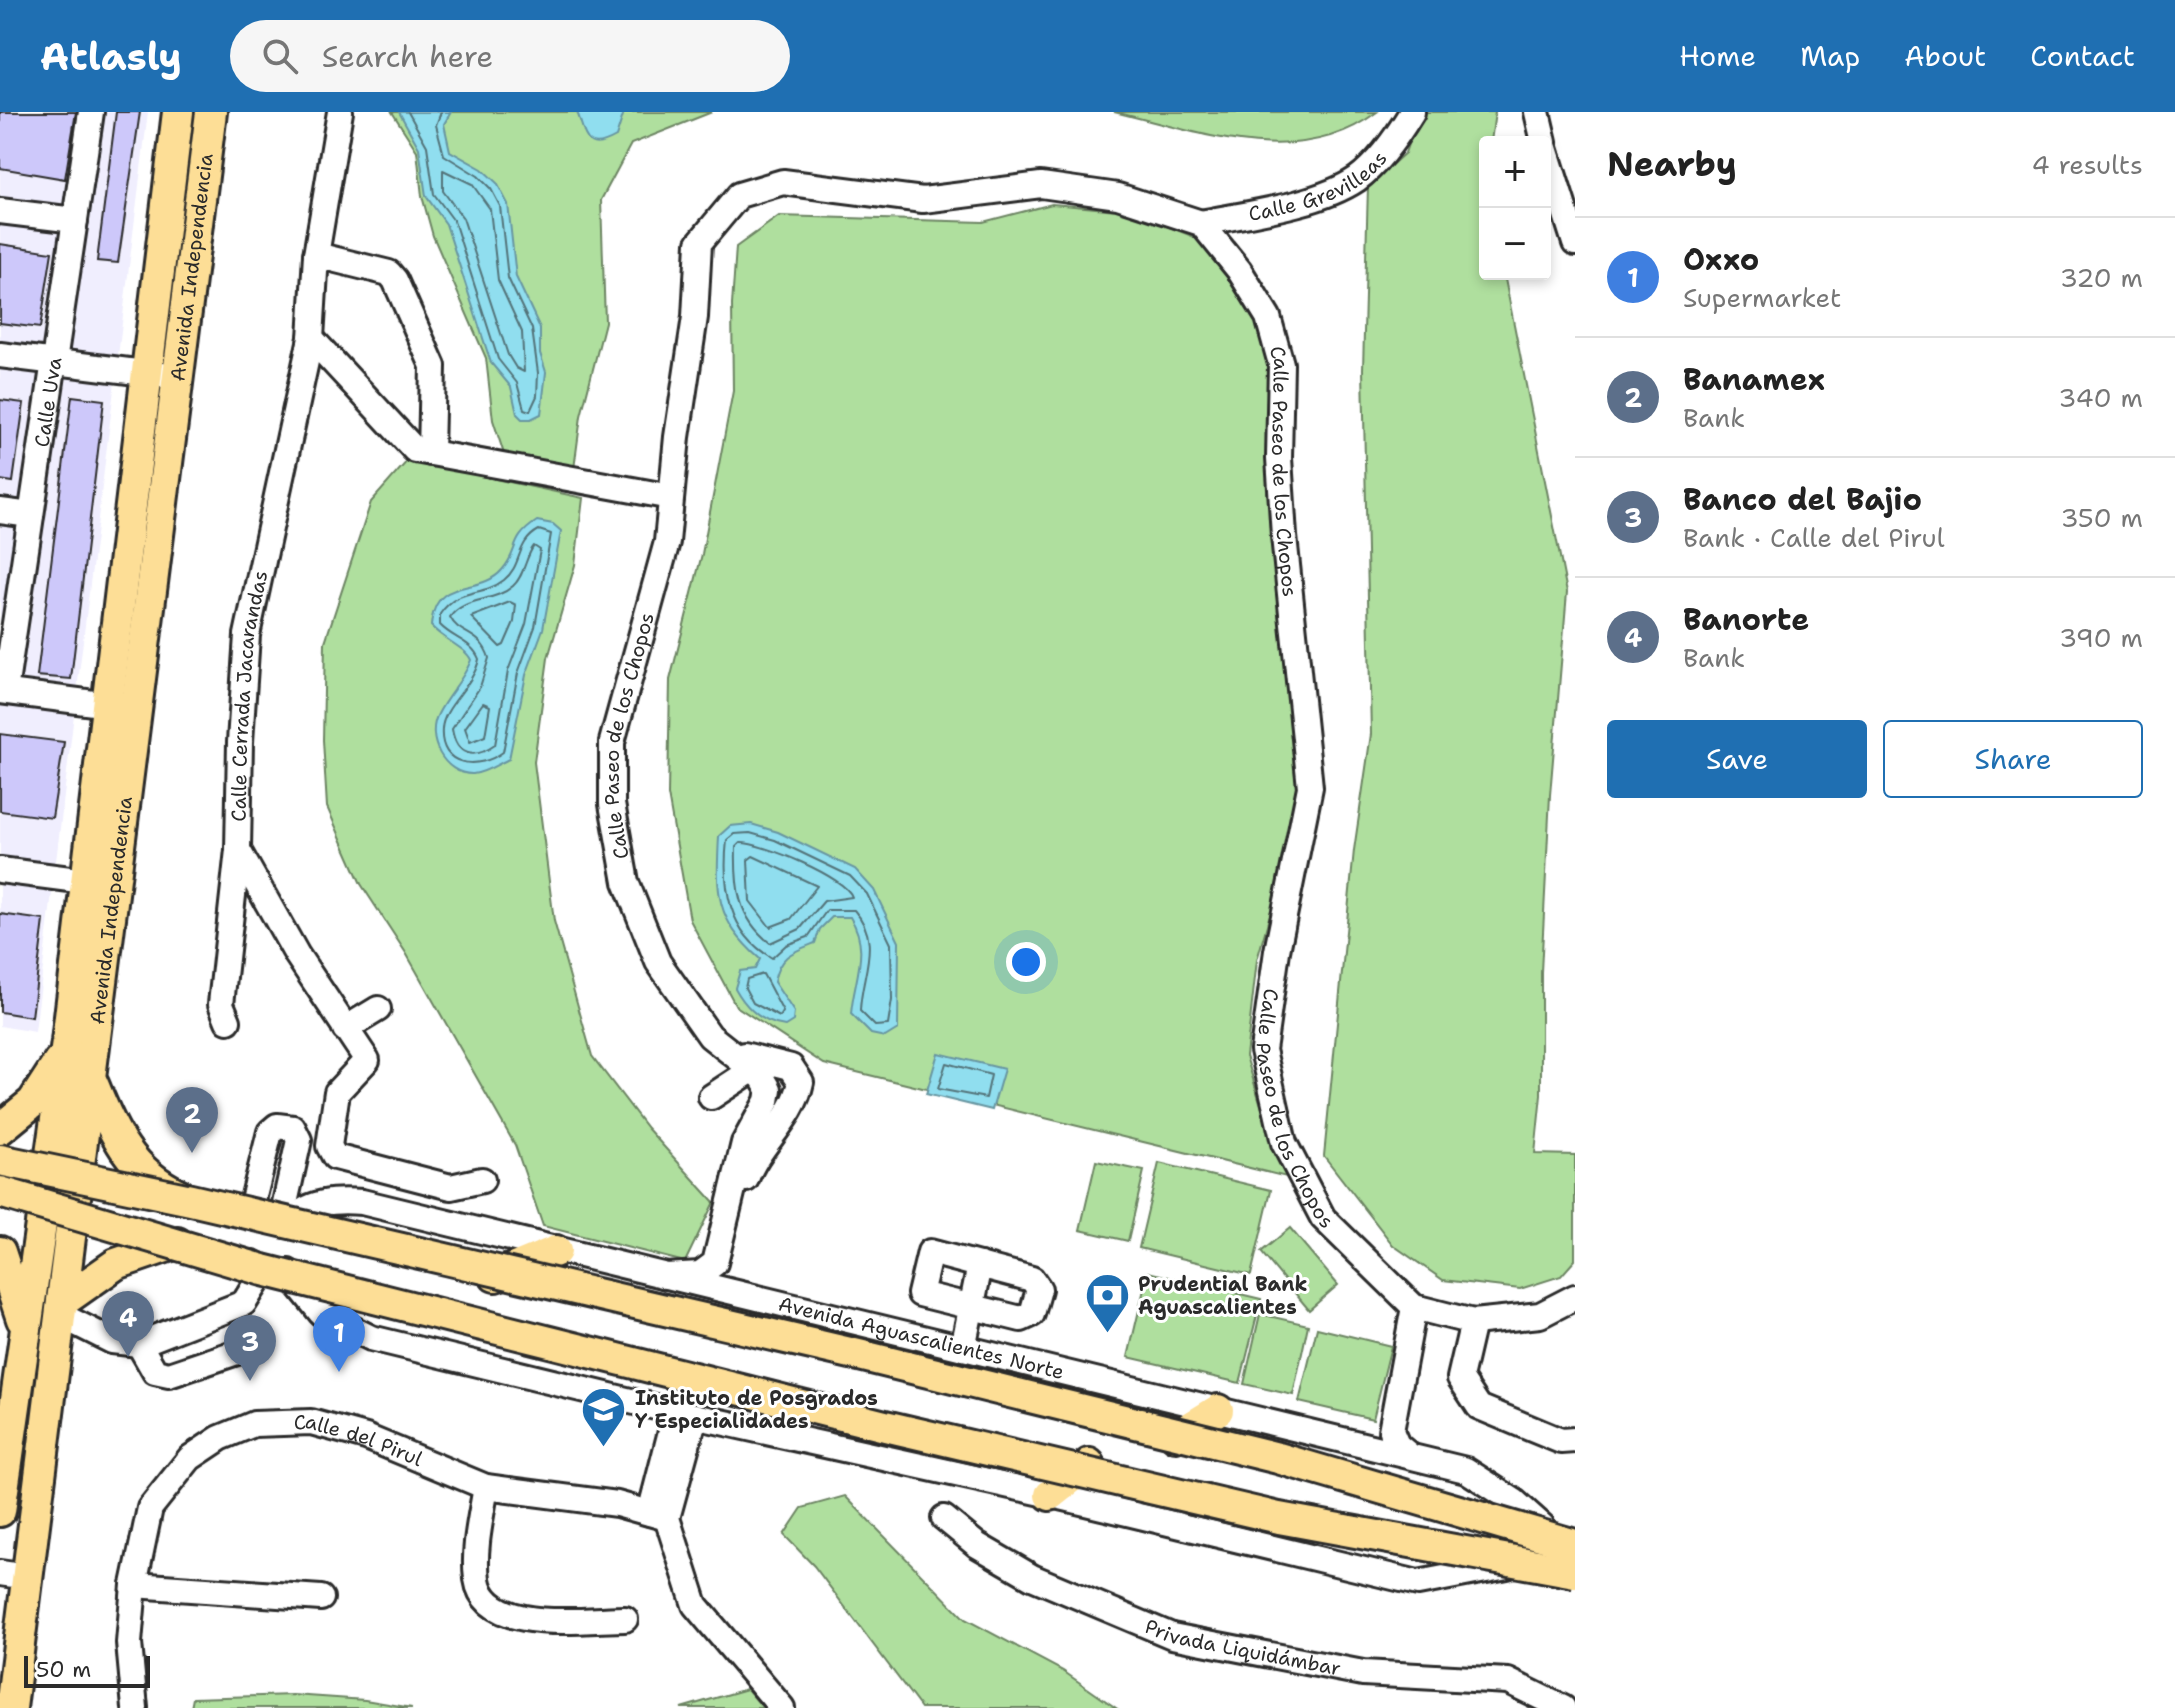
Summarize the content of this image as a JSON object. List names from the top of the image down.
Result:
{
  "streets": {
    "main road": ["Avenida Independencia", "Avenida Aguascalientes Norte"],
    "street": [
      "Calle Grevilleas",
      "Calle Uva",
      "Calle Paseo de los Chopos",
      "Calle Cerrada Jacarandas",
      "Calle del Pirul",
      "Privada Liquidámbar"
    ]
  },
  "crossings": [
    ["Calle Grevilleas", "Calle Paseo de los Chopos"],
    ["Avenida Independencia", "Avenida Aguascalientes Norte"],
    ["Calle Paseo de los Chopos", "Avenida Aguascalientes Norte"]
  ],
  "places": {
    "bank": ["Prudential Bank Aguascalientes"],
    "school or university": ["Instituto de Posgrados Y Especialidades"]
  },
  "scale_bar": "50 m",
  "page": {
    "header": "Atlasly",
    "search": "Search here",
    "nav": [
      "Home",
      "Map",
      "About",
      "Contact"
    ],
    "heading": ["Nearby", "4 results"],
    "map_buttons": ["+", "−"],
    "list": [
      {
        "mark": "1",
        "name": "Oxxo",
        "note": "Supermarket",
        "value": "320 m"
      },
      {
        "mark": "2",
        "name": "Banamex",
        "note": "Bank",
        "value": "340 m"
      },
      {
        "mark": "3",
        "name": "Banco del Bajio",
        "note": "Bank · Calle del Pirul",
        "value": "350 m"
      },
      {
        "mark": "4",
        "name": "Banorte",
        "note": "Bank",
        "value": "390 m"
      }
    ],
    "buttons": ["Save", "Share"],
    "pins": [
      "2",
      "4",
      "1",
      "3"
    ],
    "scale": "50 m"
  }
}
